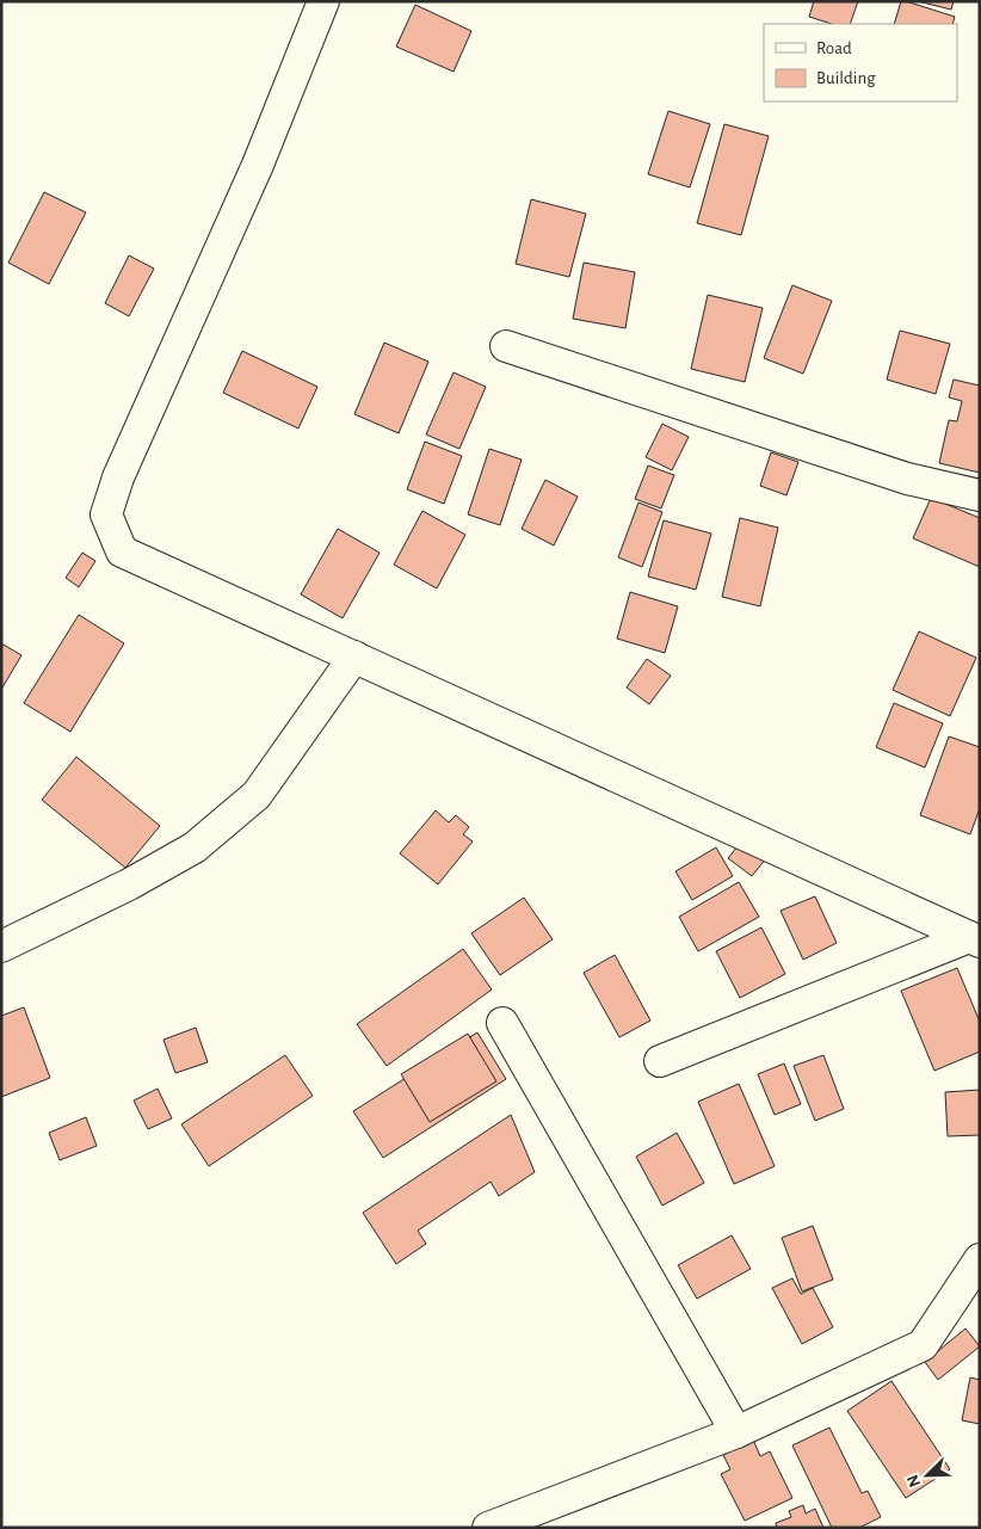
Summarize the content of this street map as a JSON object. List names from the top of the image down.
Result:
{
  "legend": ["Road", "Building"],
  "north": "bottom left"
}
